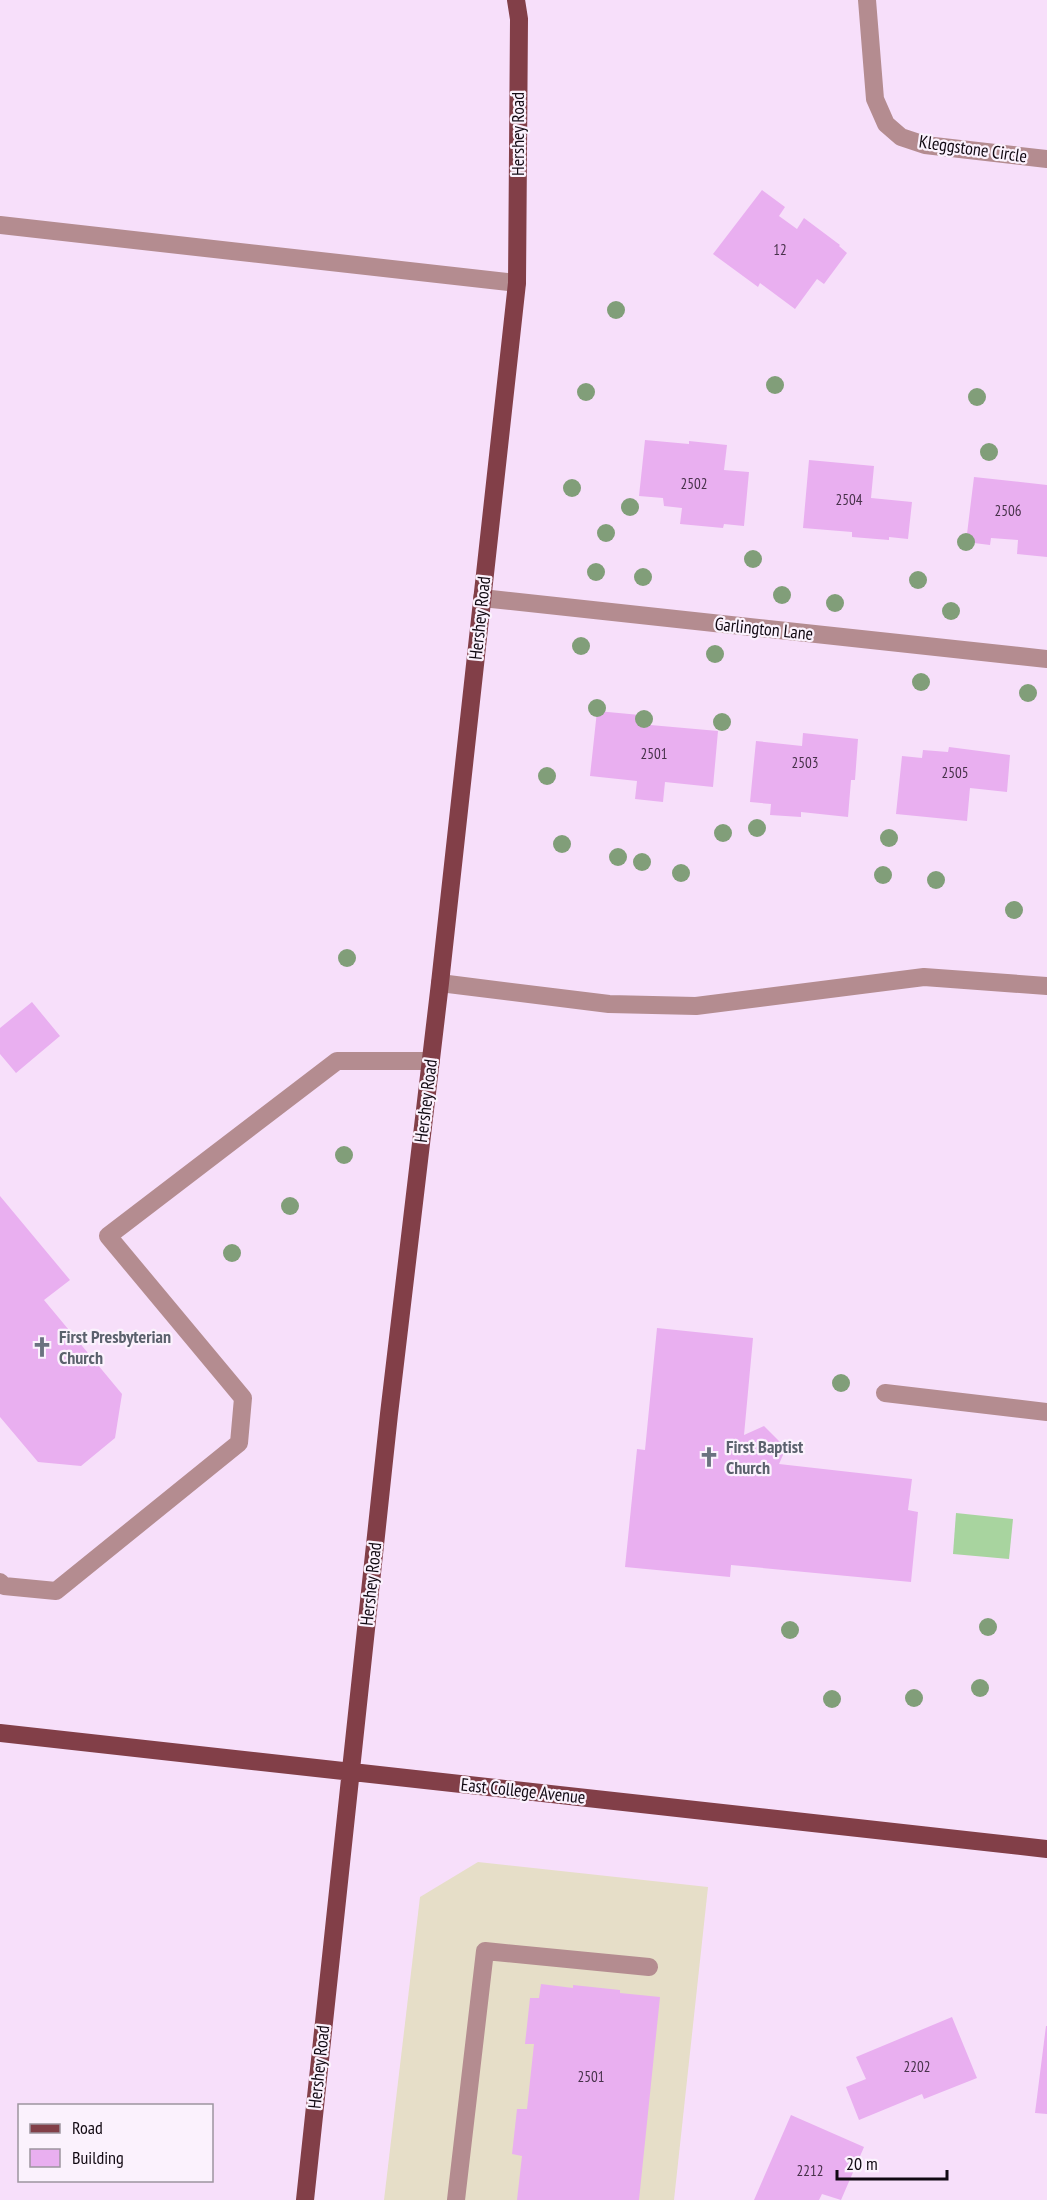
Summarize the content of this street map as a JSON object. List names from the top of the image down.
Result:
{
  "streets": {
    "main road": ["Hershey Road", "East College Avenue"],
    "street": ["Kleggstone Circle", "Garlington Lane"]
  },
  "crossings": [
    ["Hershey Road", "Garlington Lane"],
    ["Hershey Road", "East College Avenue"]
  ],
  "places": {
    "church": ["First Presbyterian Church", "First Baptist Church"]
  },
  "house_numbers": [
    "12",
    "2502",
    "2504",
    "2506",
    "2501",
    "2503",
    "2505",
    "2202",
    "2501",
    "2212"
  ],
  "legend": ["Road", "Building"],
  "scale_bar": "20 m"
}
